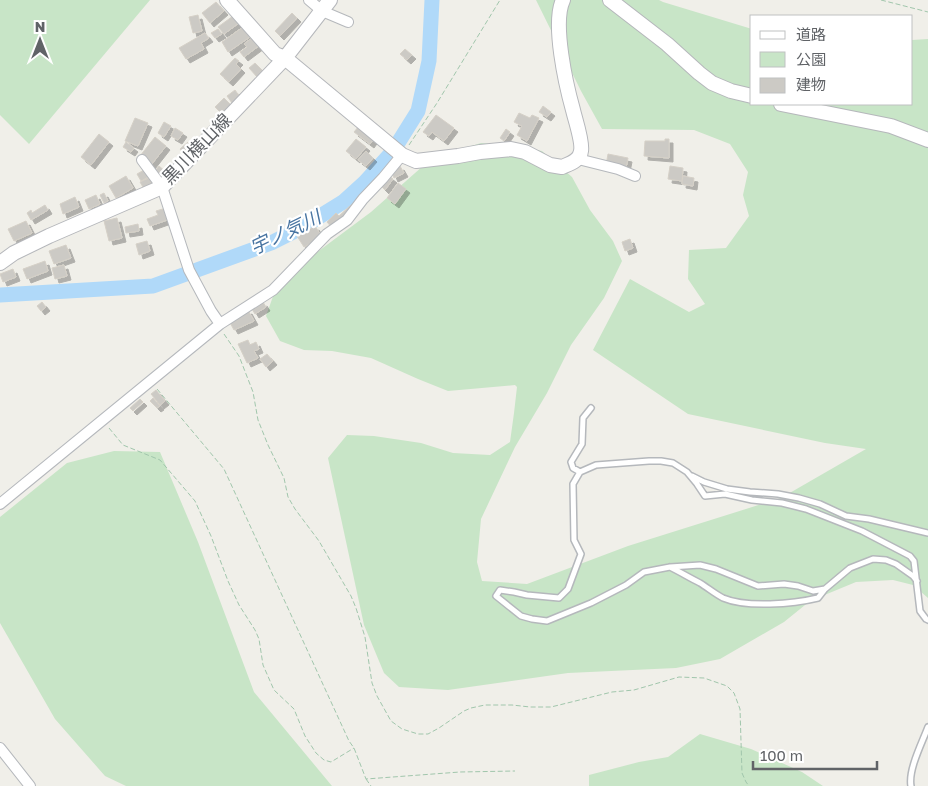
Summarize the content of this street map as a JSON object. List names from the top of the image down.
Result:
{
  "streets": {
    "street": ["黒川横山線"]
  },
  "water": ["宇ノ気川"],
  "legend": ["道路", "公園", "建物"],
  "scale_bar": "100 m",
  "north": "top"
}
